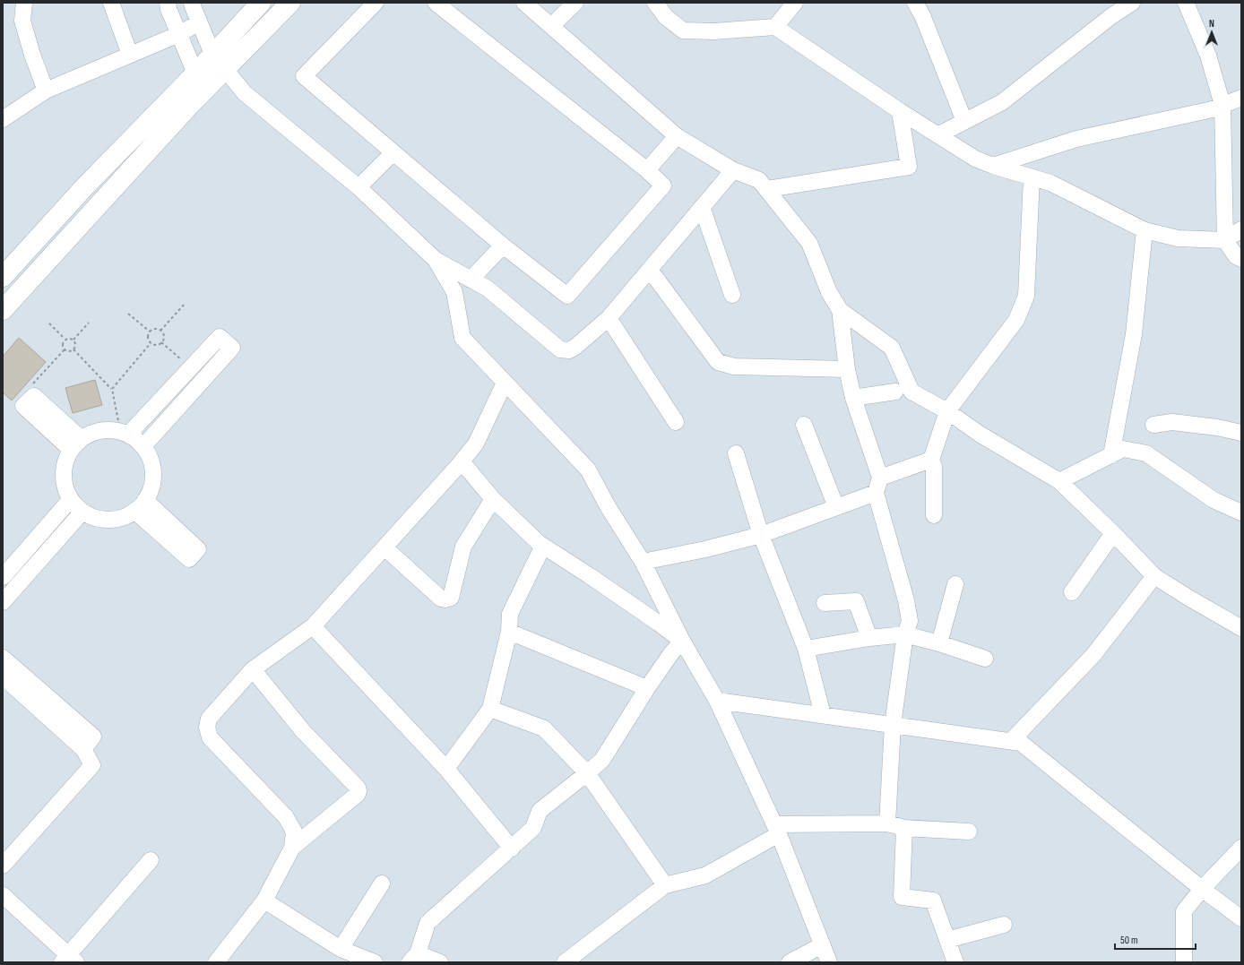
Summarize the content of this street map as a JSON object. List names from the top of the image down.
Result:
{
  "scale_bar": "50 m",
  "north": "top"
}
